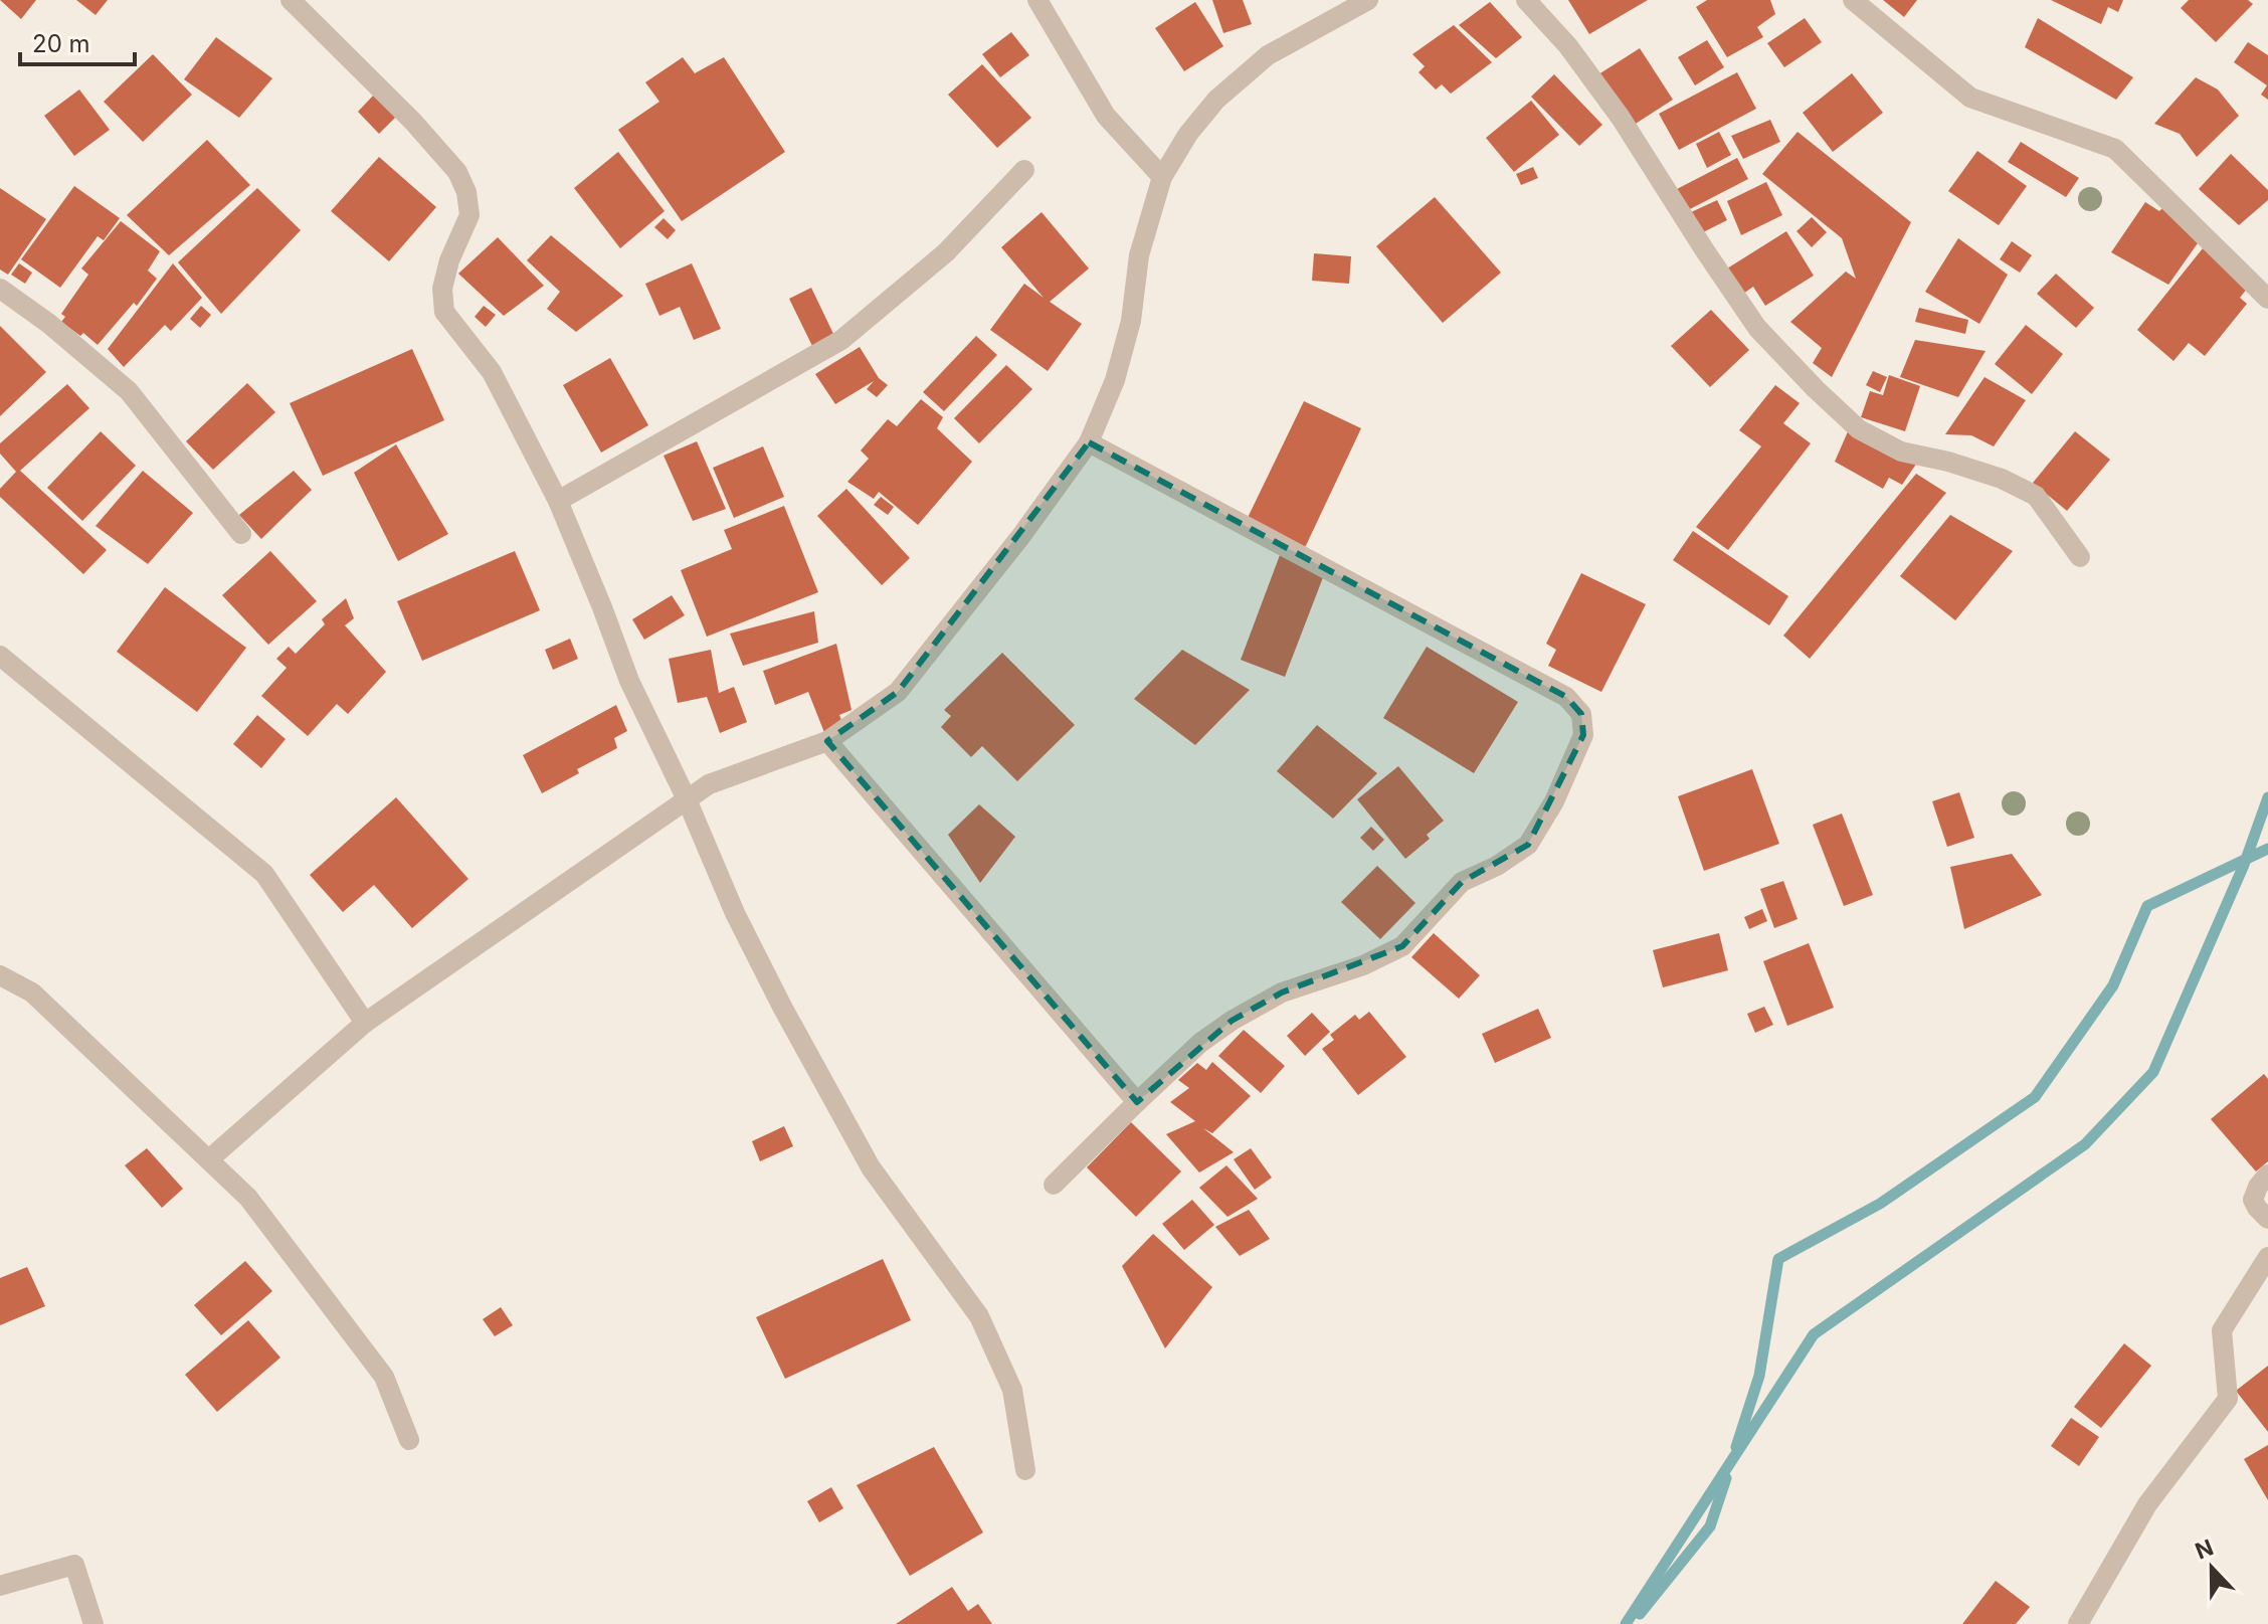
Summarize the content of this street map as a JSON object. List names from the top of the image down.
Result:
{
  "scale_bar": "20 m",
  "north": "top"
}
